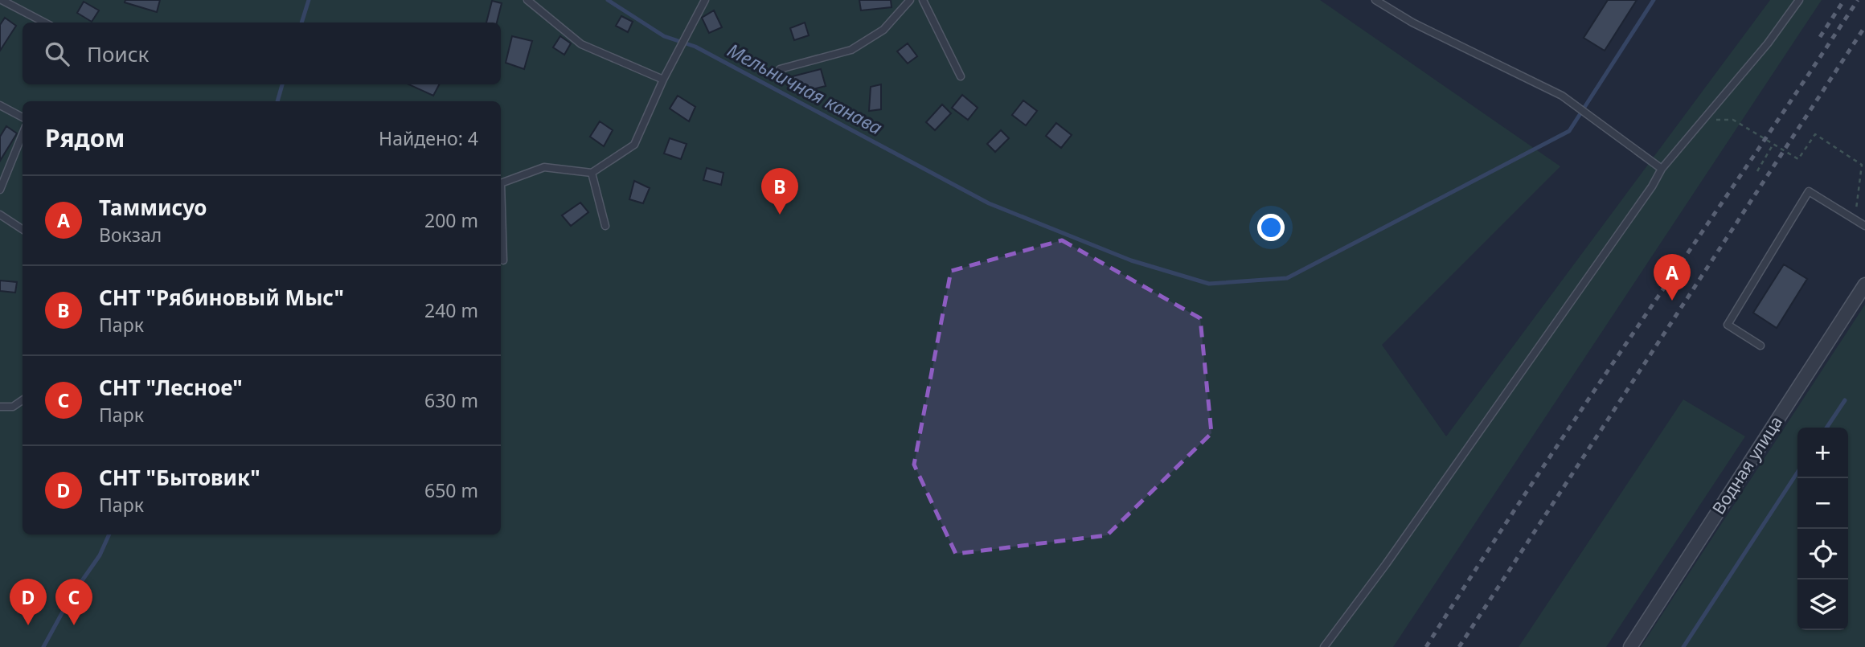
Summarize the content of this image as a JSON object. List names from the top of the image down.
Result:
{
  "streets": {
    "street": ["Водная улица"]
  },
  "water": ["Мельничная канава"],
  "page": {
    "search": "Поиск",
    "heading": ["Рядом", "Найдено: 4"],
    "pins": [
      "B",
      "A",
      "C",
      "D"
    ],
    "list": [
      {
        "mark": "A",
        "name": "Таммисуо",
        "note": "Вокзал",
        "value": "200 m"
      },
      {
        "mark": "B",
        "name": "СНТ \"Рябиновый Мыс\"",
        "note": "Парк",
        "value": "240 m"
      },
      {
        "mark": "C",
        "name": "СНТ \"Лесное\"",
        "note": "Парк",
        "value": "630 m"
      },
      {
        "mark": "D",
        "name": "СНТ \"Бытовик\"",
        "note": "Парк",
        "value": "650 m"
      }
    ],
    "map_buttons": ["+", "−"]
  }
}
